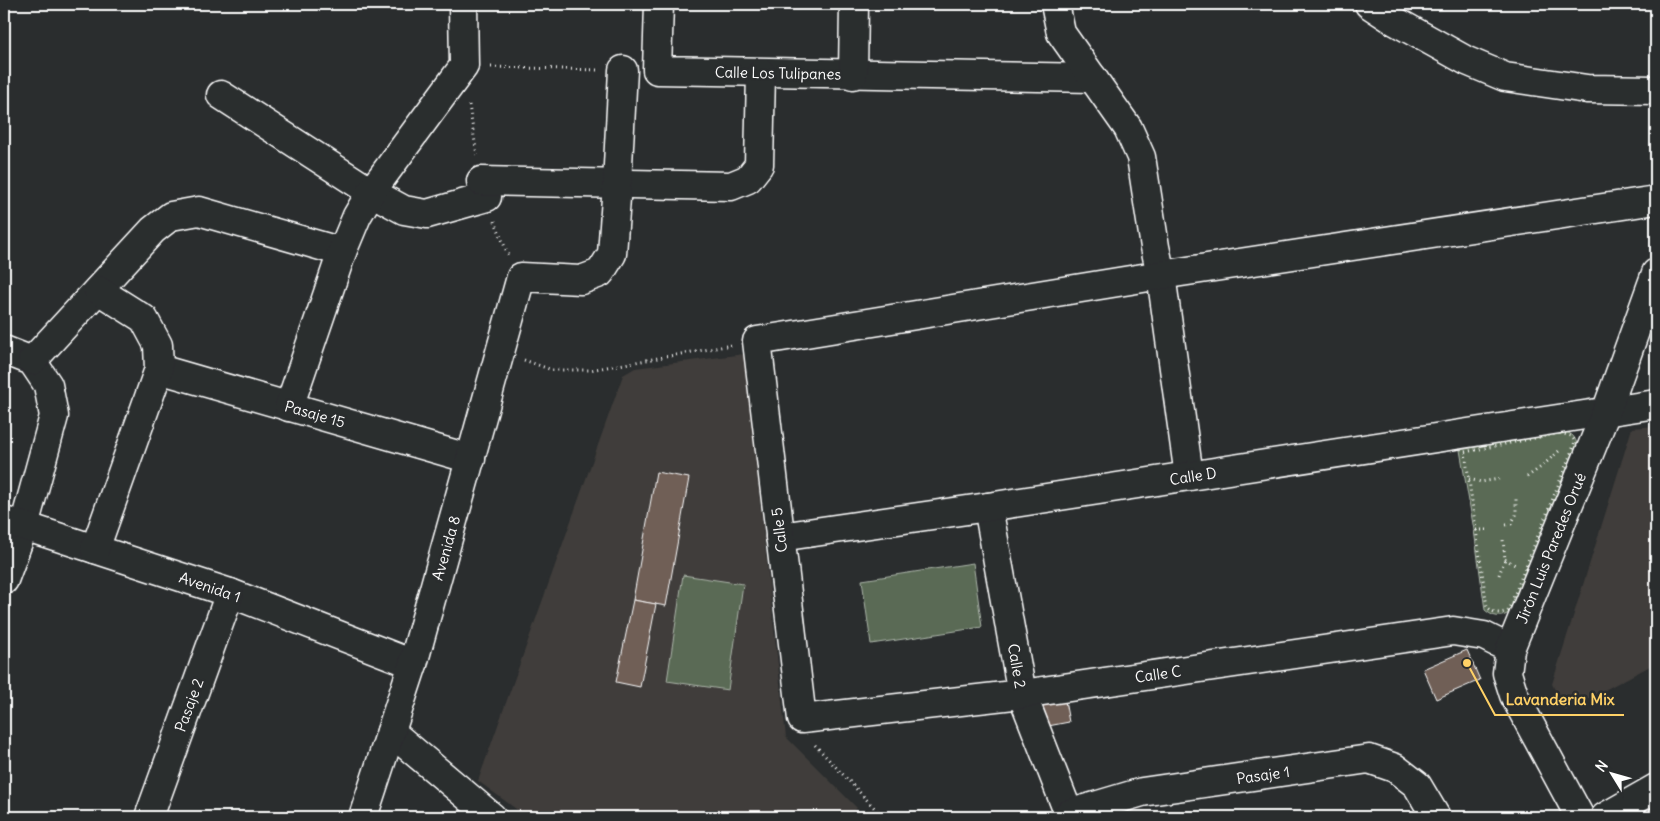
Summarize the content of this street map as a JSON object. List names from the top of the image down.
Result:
{
  "streets": {
    "street": [
      "Calle Los Tulipanes",
      "Pasaje 15",
      "Calle D",
      "Calle 5",
      "Avenida 8",
      "Jirón Luis Paredes Orué",
      "Avenida 1",
      "Calle 2",
      "Calle C",
      "Pasaje 2",
      "Pasaje 1"
    ]
  },
  "crossings": [
    ["Pasaje 15", "Avenida 8"],
    ["Calle D", "Calle 5"],
    ["Calle D", "Jirón Luis Paredes Orué"],
    ["Calle D", "Calle 2"],
    ["Calle 5", "Calle C"],
    ["Avenida 8", "Avenida 1"],
    ["Jirón Luis Paredes Orué", "Calle C"],
    ["Avenida 1", "Pasaje 2"],
    ["Calle 2", "Calle C"],
    ["Calle 2", "Pasaje 1"]
  ],
  "places": ["Lavanderia Mix"],
  "north": "top left"
}
